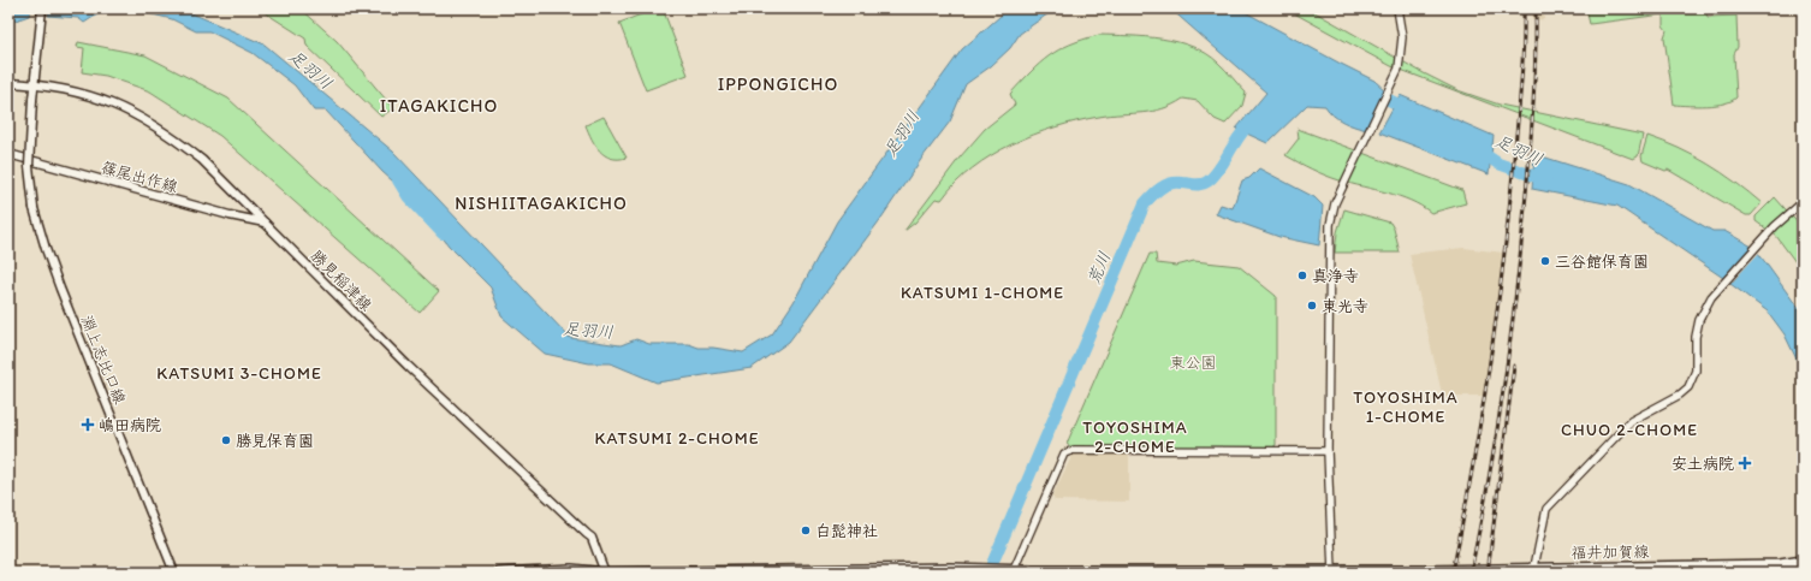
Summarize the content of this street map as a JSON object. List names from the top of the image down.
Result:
{
  "streets": {
    "main road": [
      "篠尾出作線",
      "勝見稲津線",
      "淵上志比口線",
      "福井加賀線"
    ]
  },
  "crossings": [
    ["篠尾出作線", "勝見稲津線"],
    ["勝見稲津線", "淵上志比口線"],
    ["勝見稲津線", "福井加賀線"]
  ],
  "districts": [
    "IPPONGICHO",
    "ITAGAKICHO",
    "NISHIITAGAKICHO",
    "KATSUMI 1-CHOME",
    "KATSUMI 3-CHOME",
    "TOYOSHIMA 1-CHOME",
    "TOYOSHIMA 2-CHOME",
    "CHUO 2-CHOME",
    "KATSUMI 2-CHOME"
  ],
  "water": ["足羽川", "荒川"],
  "parks": ["東公園"],
  "places": {
    "other": [
      "三谷館保育園",
      "真浄寺",
      "東光寺",
      "勝見保育園",
      "白髭神社"
    ],
    "health": ["嶋田病院", "安土病院"]
  }
}
